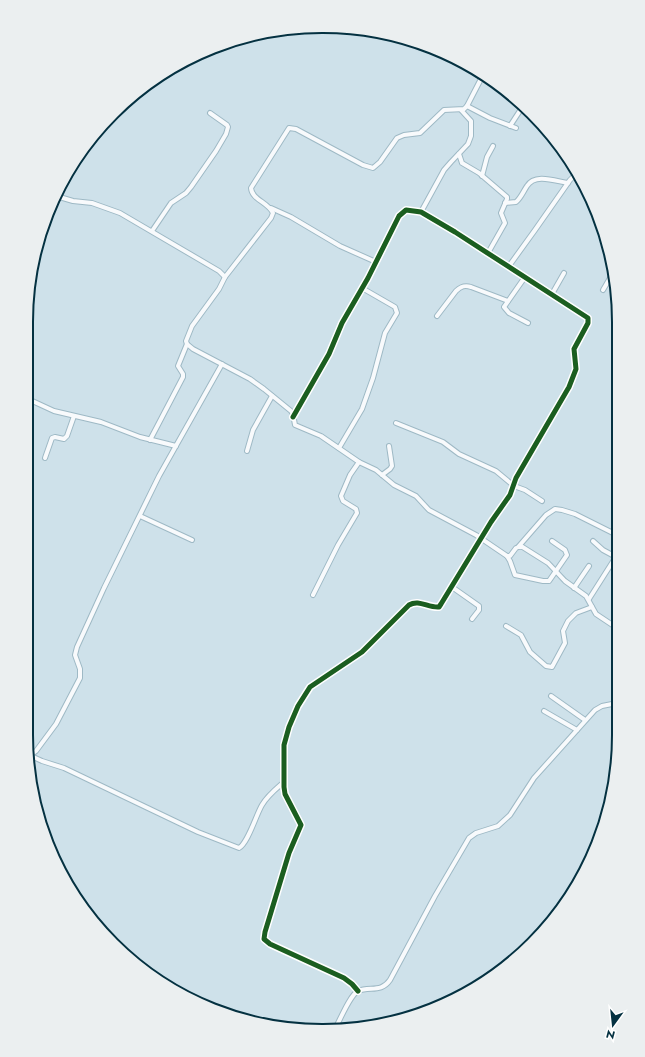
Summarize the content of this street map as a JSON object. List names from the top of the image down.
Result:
{
  "north": "bottom"
}
